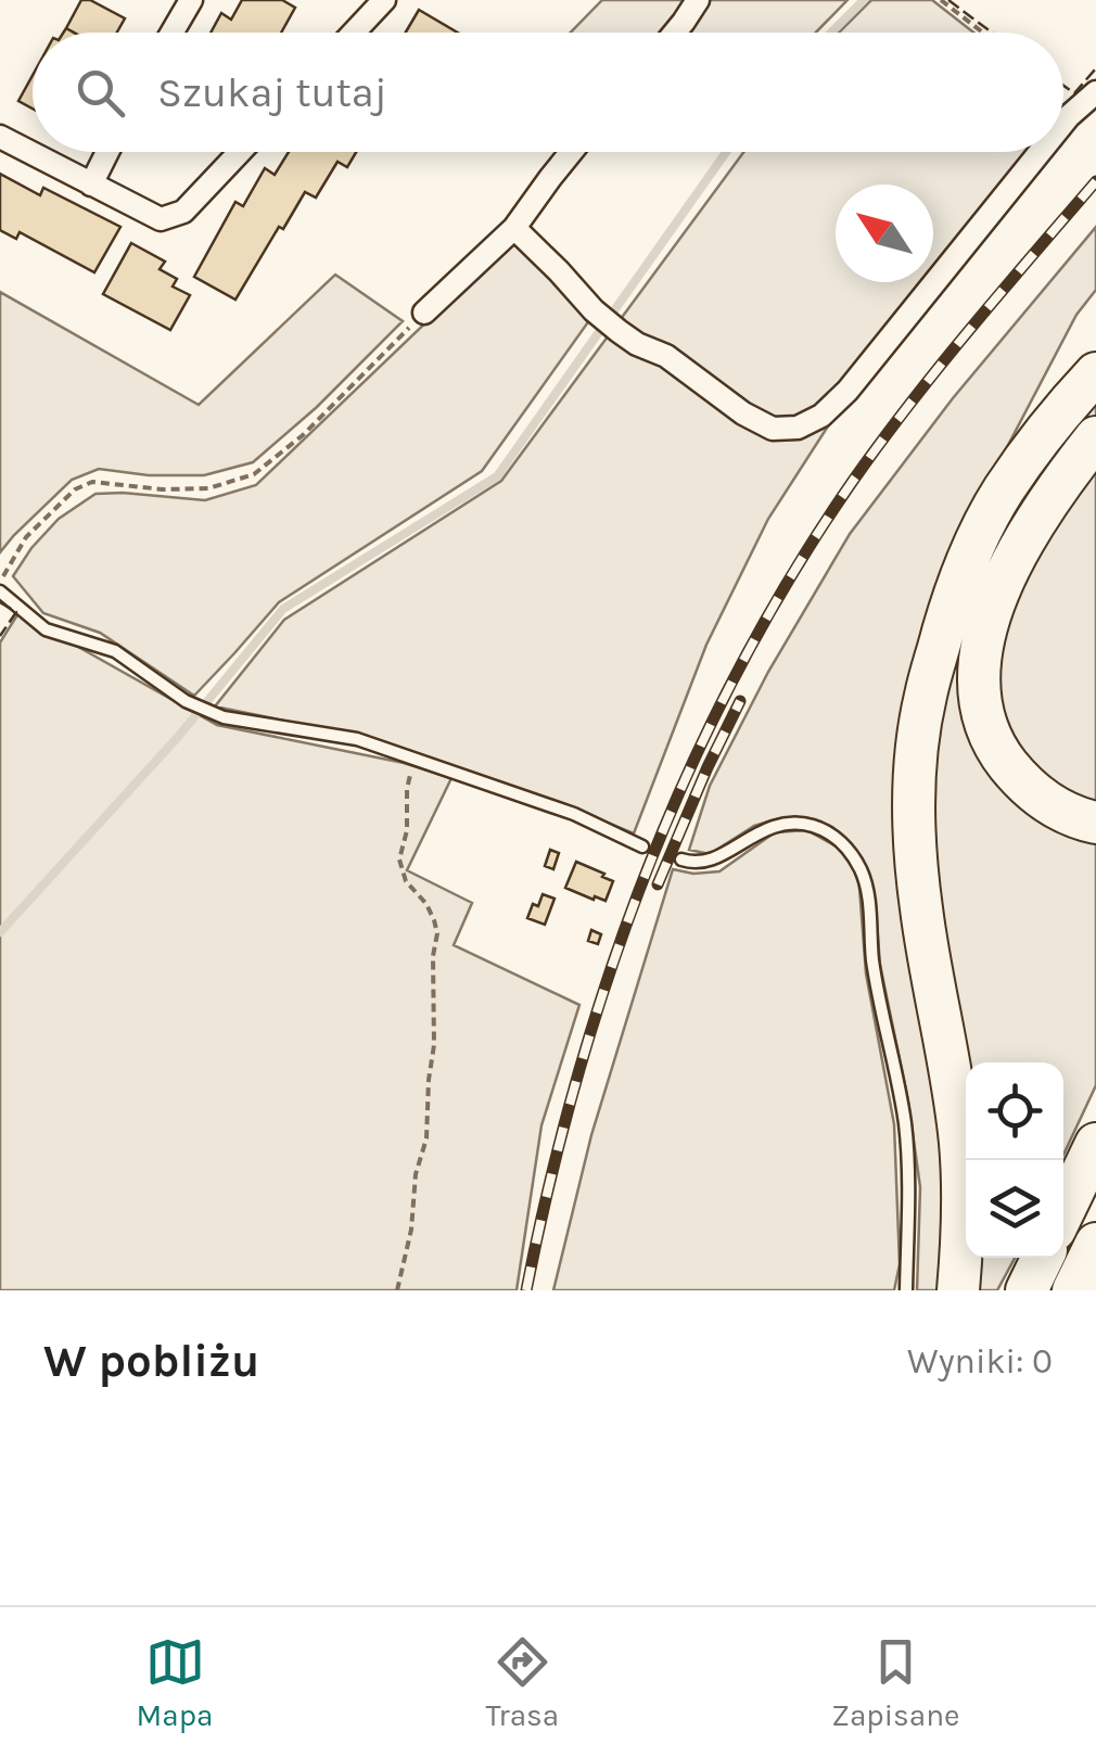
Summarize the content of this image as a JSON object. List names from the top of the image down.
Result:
{
  "north": "top left",
  "page": {
    "search": "Szukaj tutaj",
    "heading": ["W pobliżu", "Wyniki: 0"],
    "nav": ["Mapa", "Trasa", "Zapisane"]
  }
}
